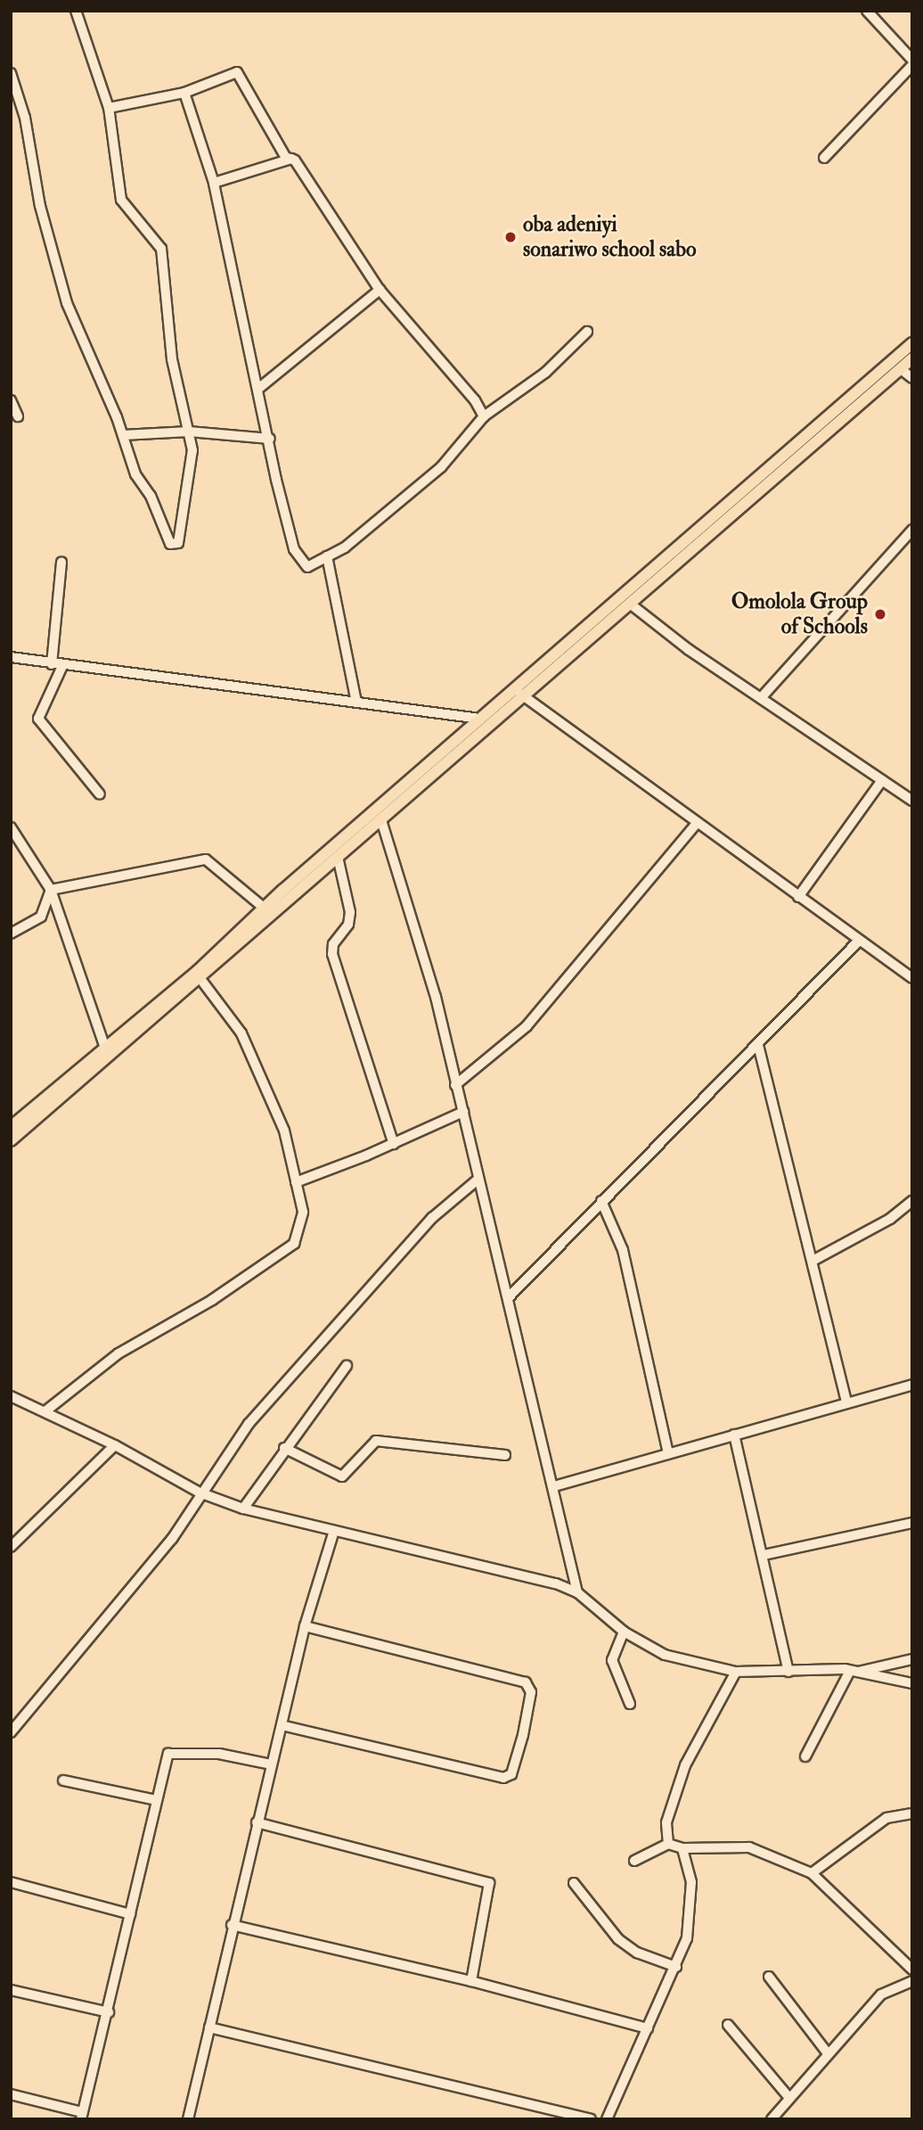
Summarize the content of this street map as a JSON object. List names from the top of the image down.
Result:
{
  "places": ["oba adeniyi sonariwo school sabo", "Omolola Group of Schools"]
}
